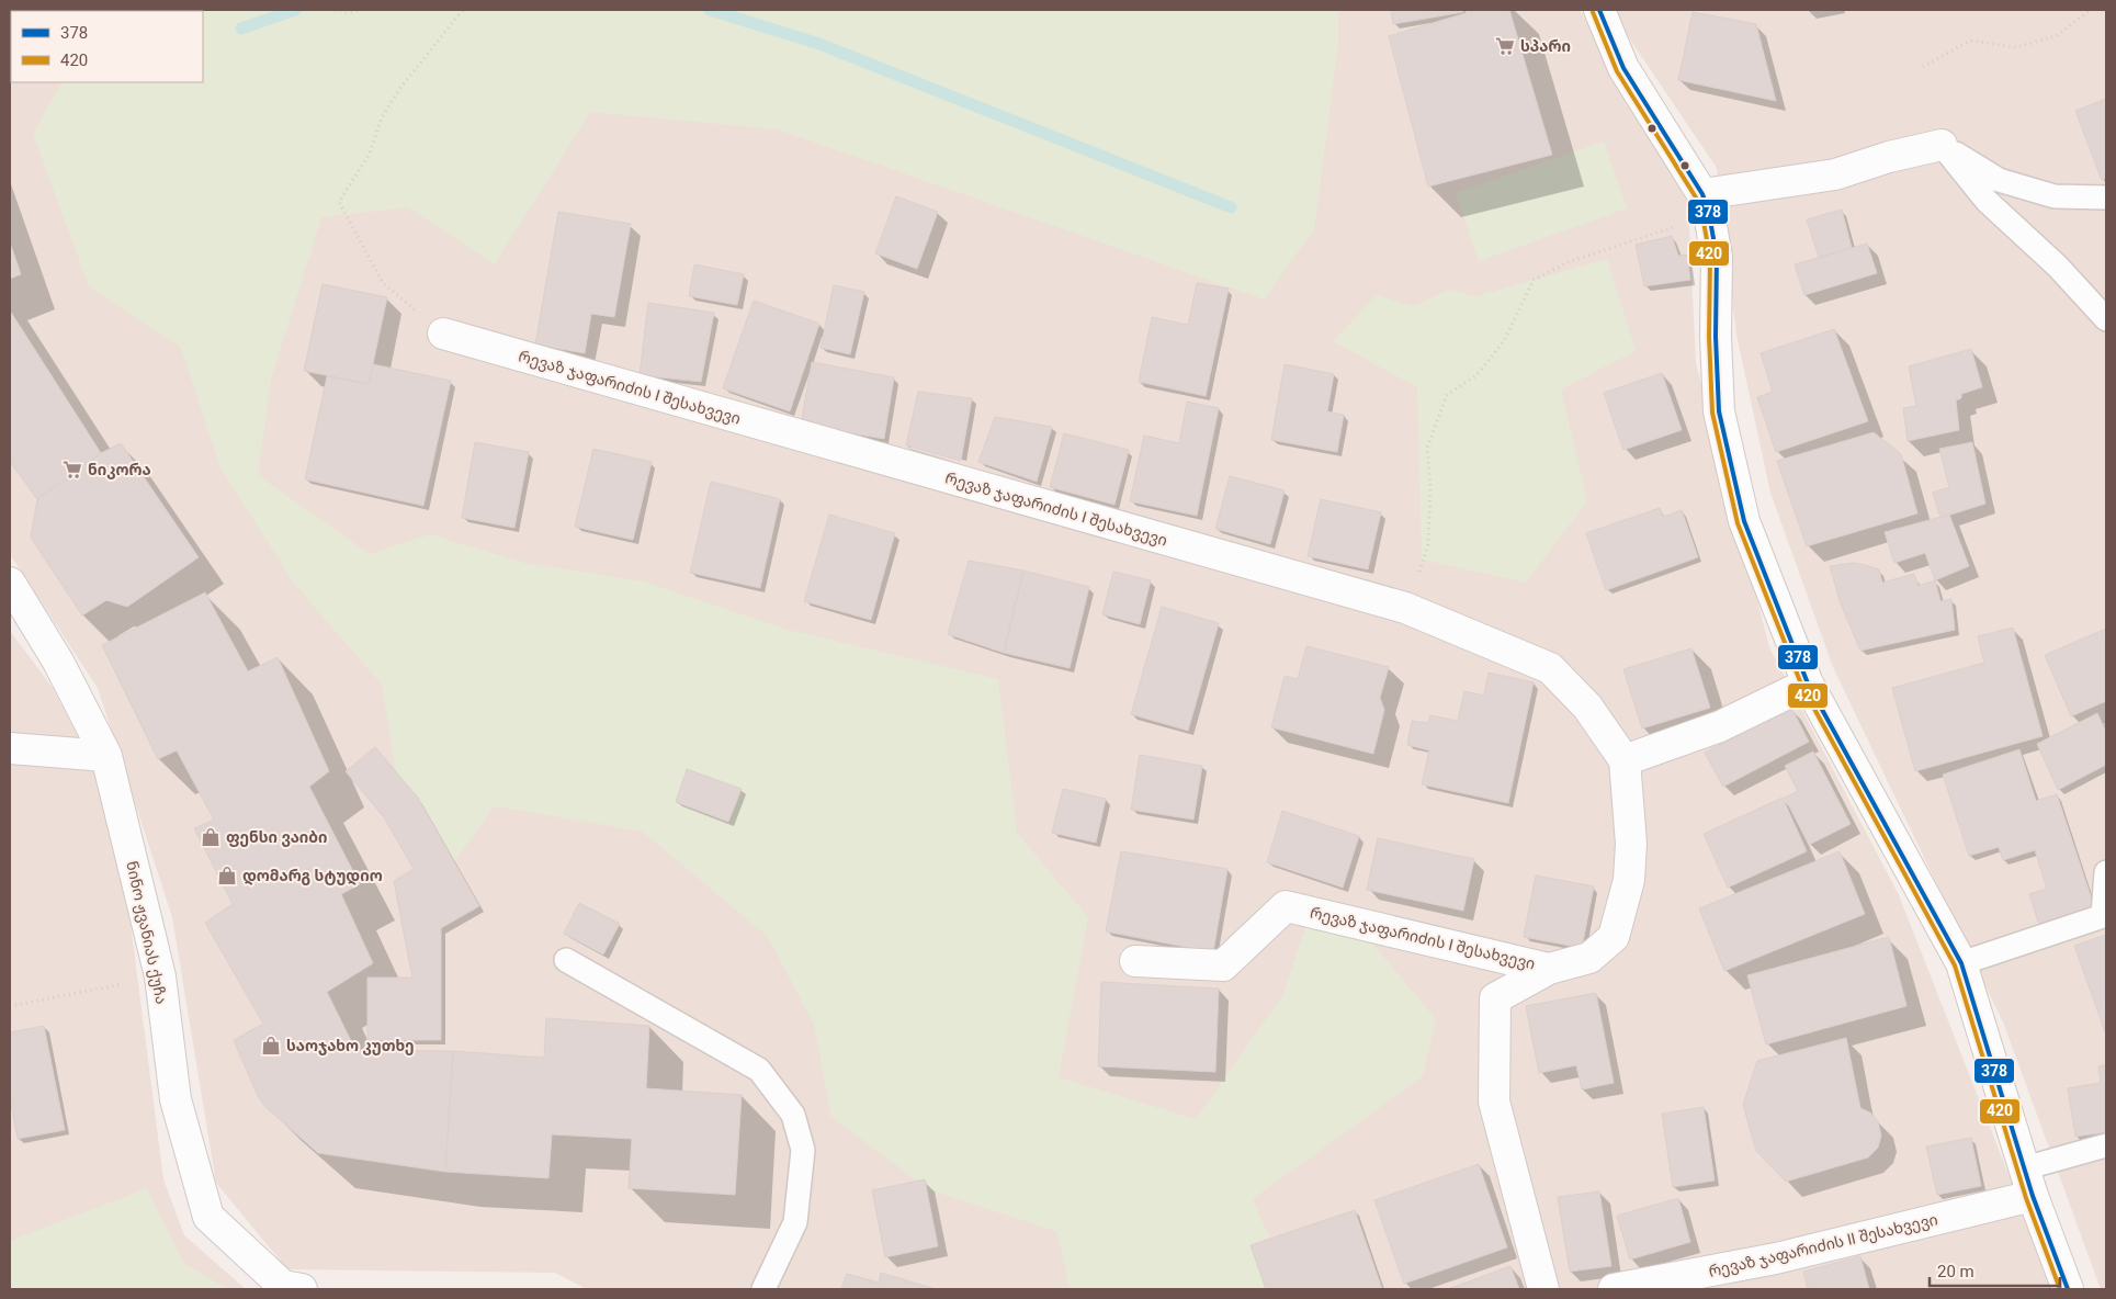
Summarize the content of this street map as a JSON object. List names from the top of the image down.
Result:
{
  "streets": {
    "street": ["რევაზ ჯაფარიძის I შესახვევი", "ნინო ჟვანიას ქუჩა", "რევაზ ჯაფარიძის II შესახვევი"]
  },
  "places": {
    "supermarket": ["სპარი", "ნიკორა"],
    "shop": ["ფენსი ვაიბი", "დომარგ სტუდიო", "საოჯახო კუთხე"]
  },
  "lines": ["transit line 378", "transit line 420"],
  "legend": ["378", "420"],
  "scale_bar": "20 m"
}
